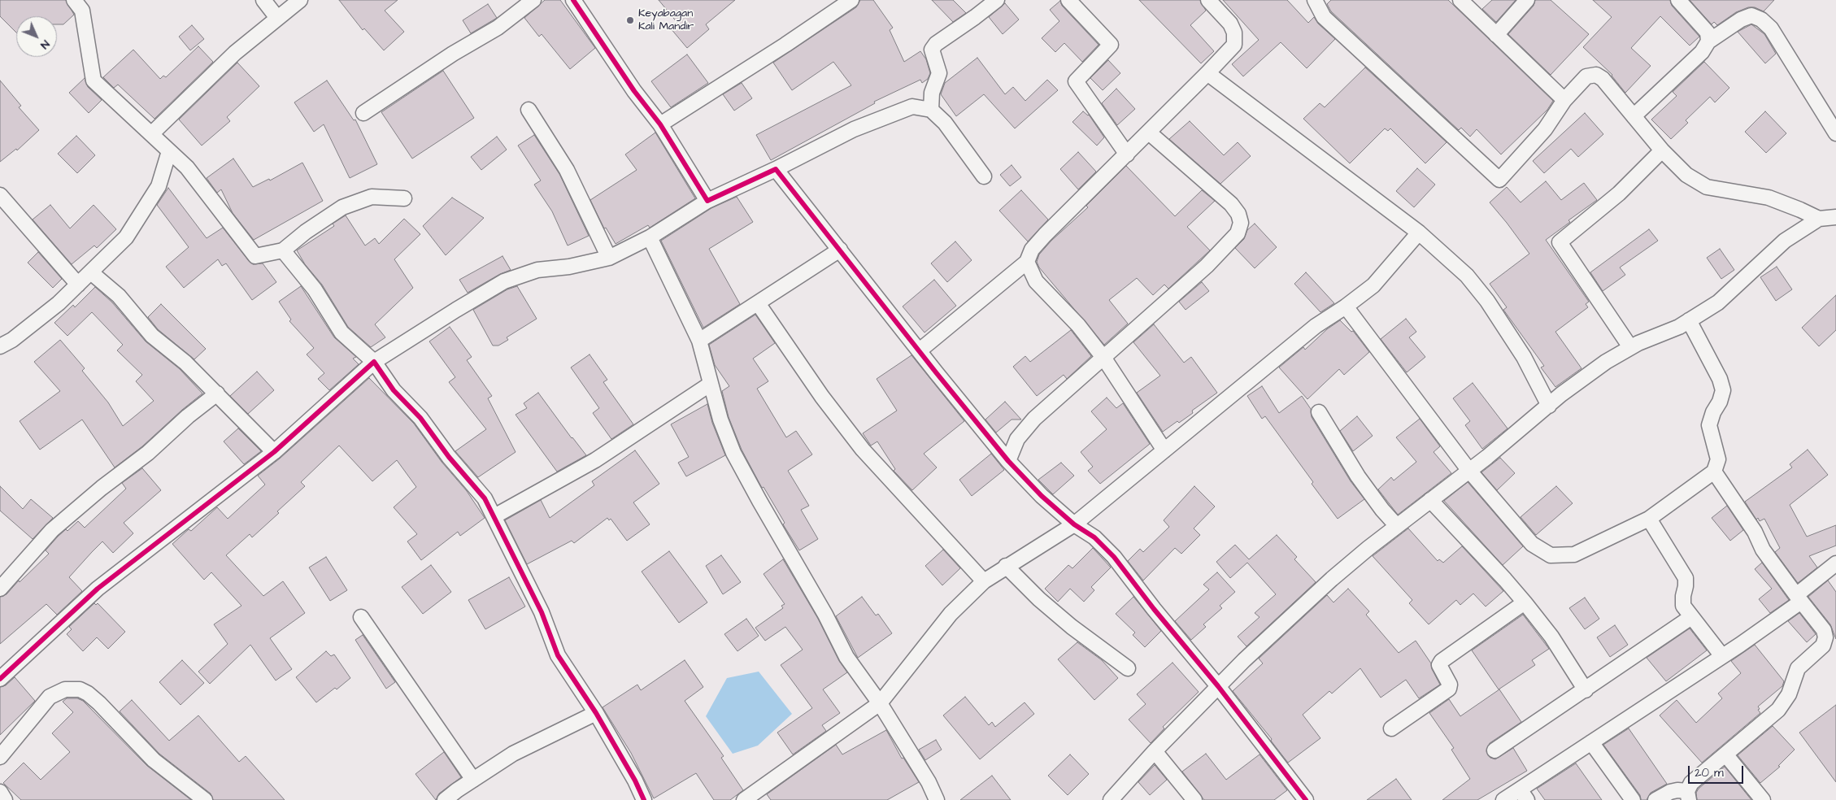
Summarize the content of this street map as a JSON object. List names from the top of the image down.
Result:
{
  "places": ["Keyabagan Kali Mandir"],
  "scale_bar": "20 m",
  "north": "bottom right"
}
